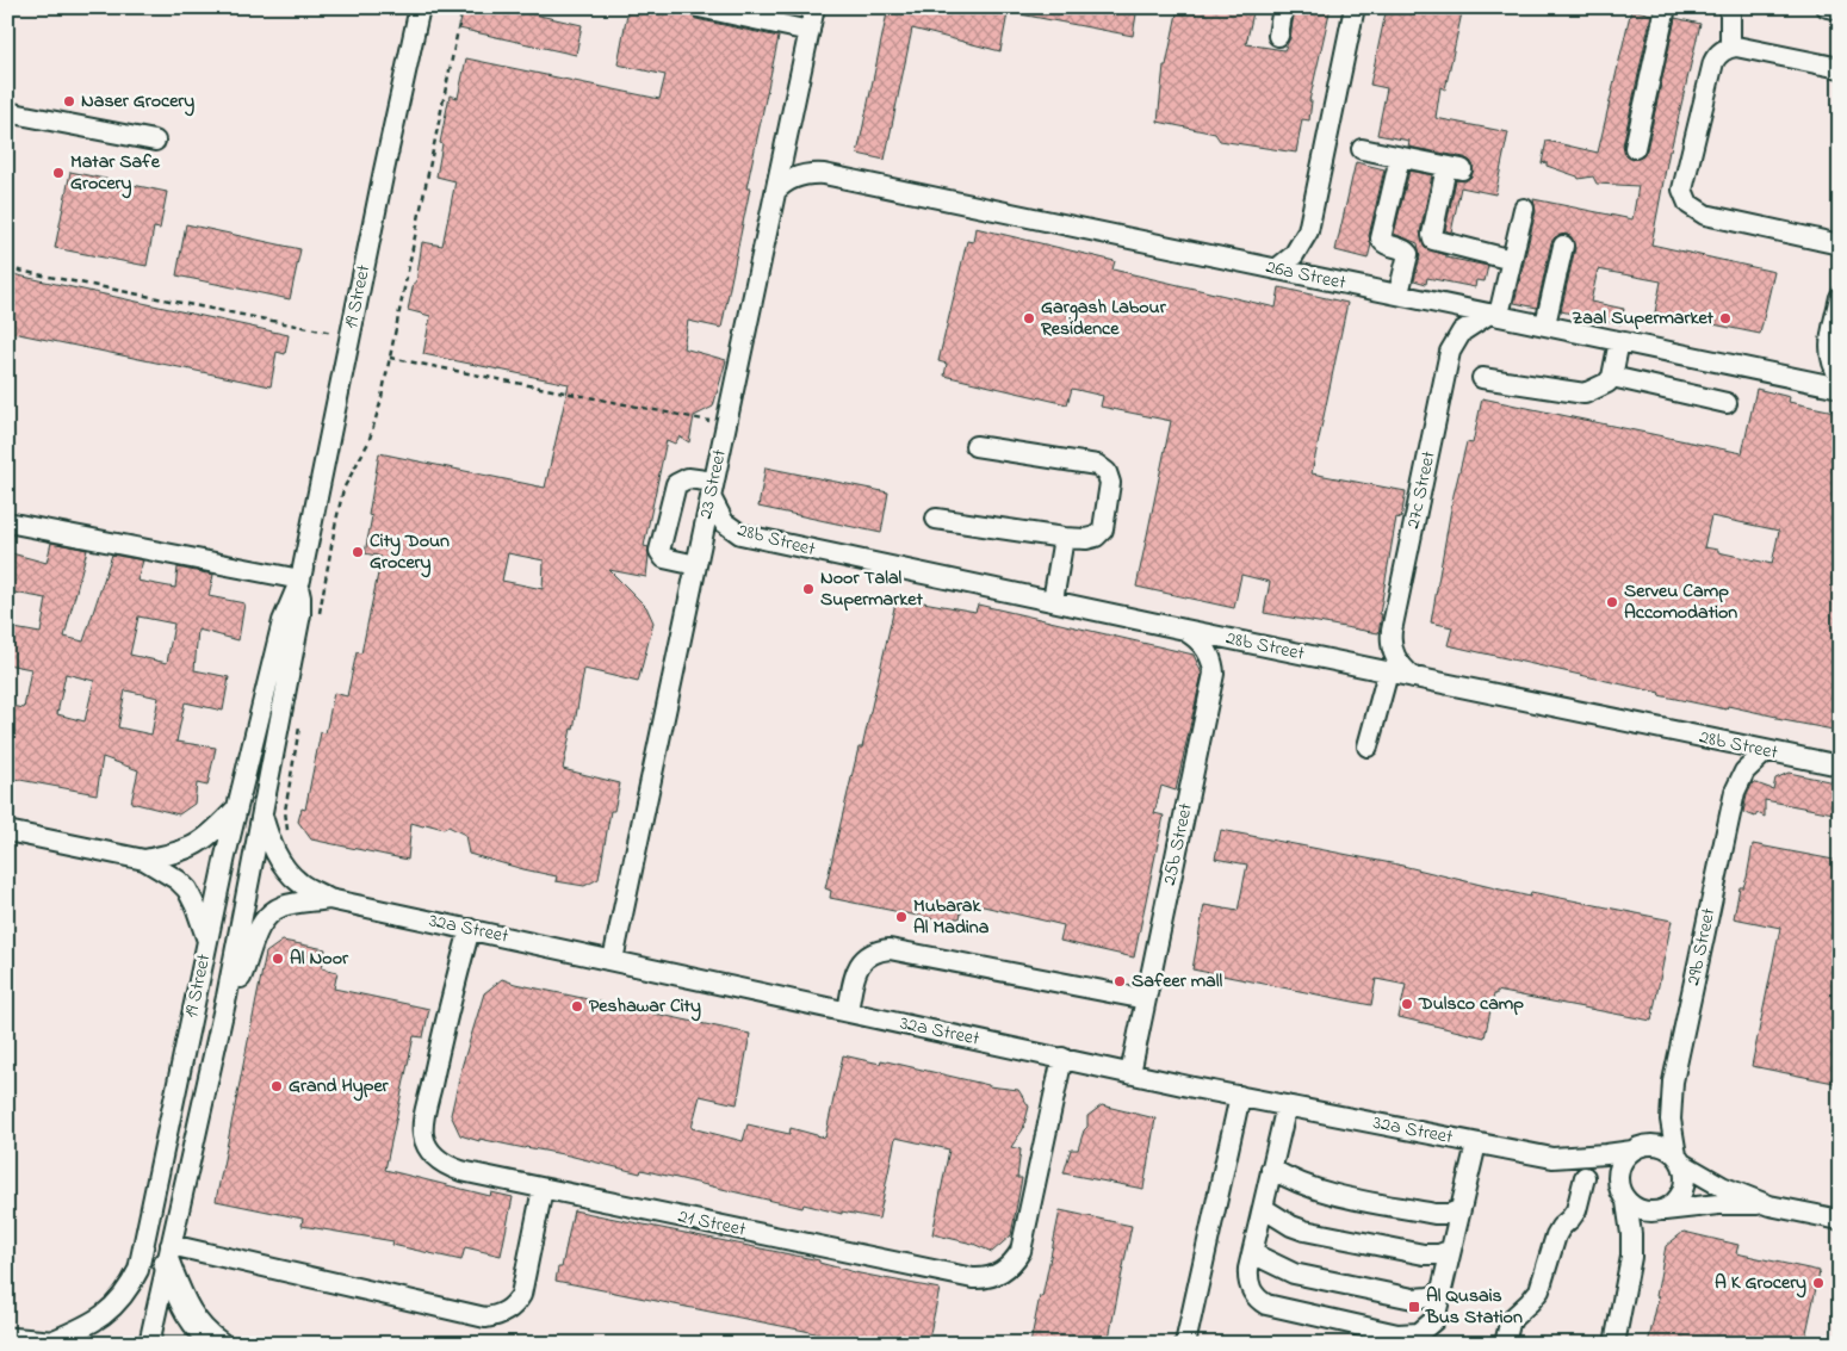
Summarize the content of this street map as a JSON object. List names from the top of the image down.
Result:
{
  "streets": {
    "street": [
      "26a Street",
      "19 Street",
      "23 Street",
      "27c Street",
      "28b Street",
      "25b Street",
      "32a Street",
      "29b Street",
      "21 Street"
    ]
  },
  "crossings": [
    ["26a Street", "23 Street"],
    ["26a Street", "27c Street"],
    ["19 Street", "32a Street"],
    ["23 Street", "28b Street"],
    ["23 Street", "32a Street"],
    ["27c Street", "28b Street"],
    ["28b Street", "25b Street"],
    ["28b Street", "29b Street"],
    ["25b Street", "32a Street"],
    ["32a Street", "29b Street"],
    ["32a Street", "21 Street"]
  ],
  "places": {
    "other": [
      "Naser Grocery",
      "Matar Safe Grocery",
      "Gargash Labour Residence",
      "Zaal Supermarket",
      "City Doun Grocery",
      "Noor Talal Supermarket",
      "Serveu Camp Accomodation",
      "Mubarak Al Madina",
      "Al Noor",
      "Safeer mall",
      "Dulsco camp",
      "Peshawar City",
      "Grand Hyper",
      "A K Grocery"
    ],
    "transit": ["Al Qusais Bus Station"]
  }
}
